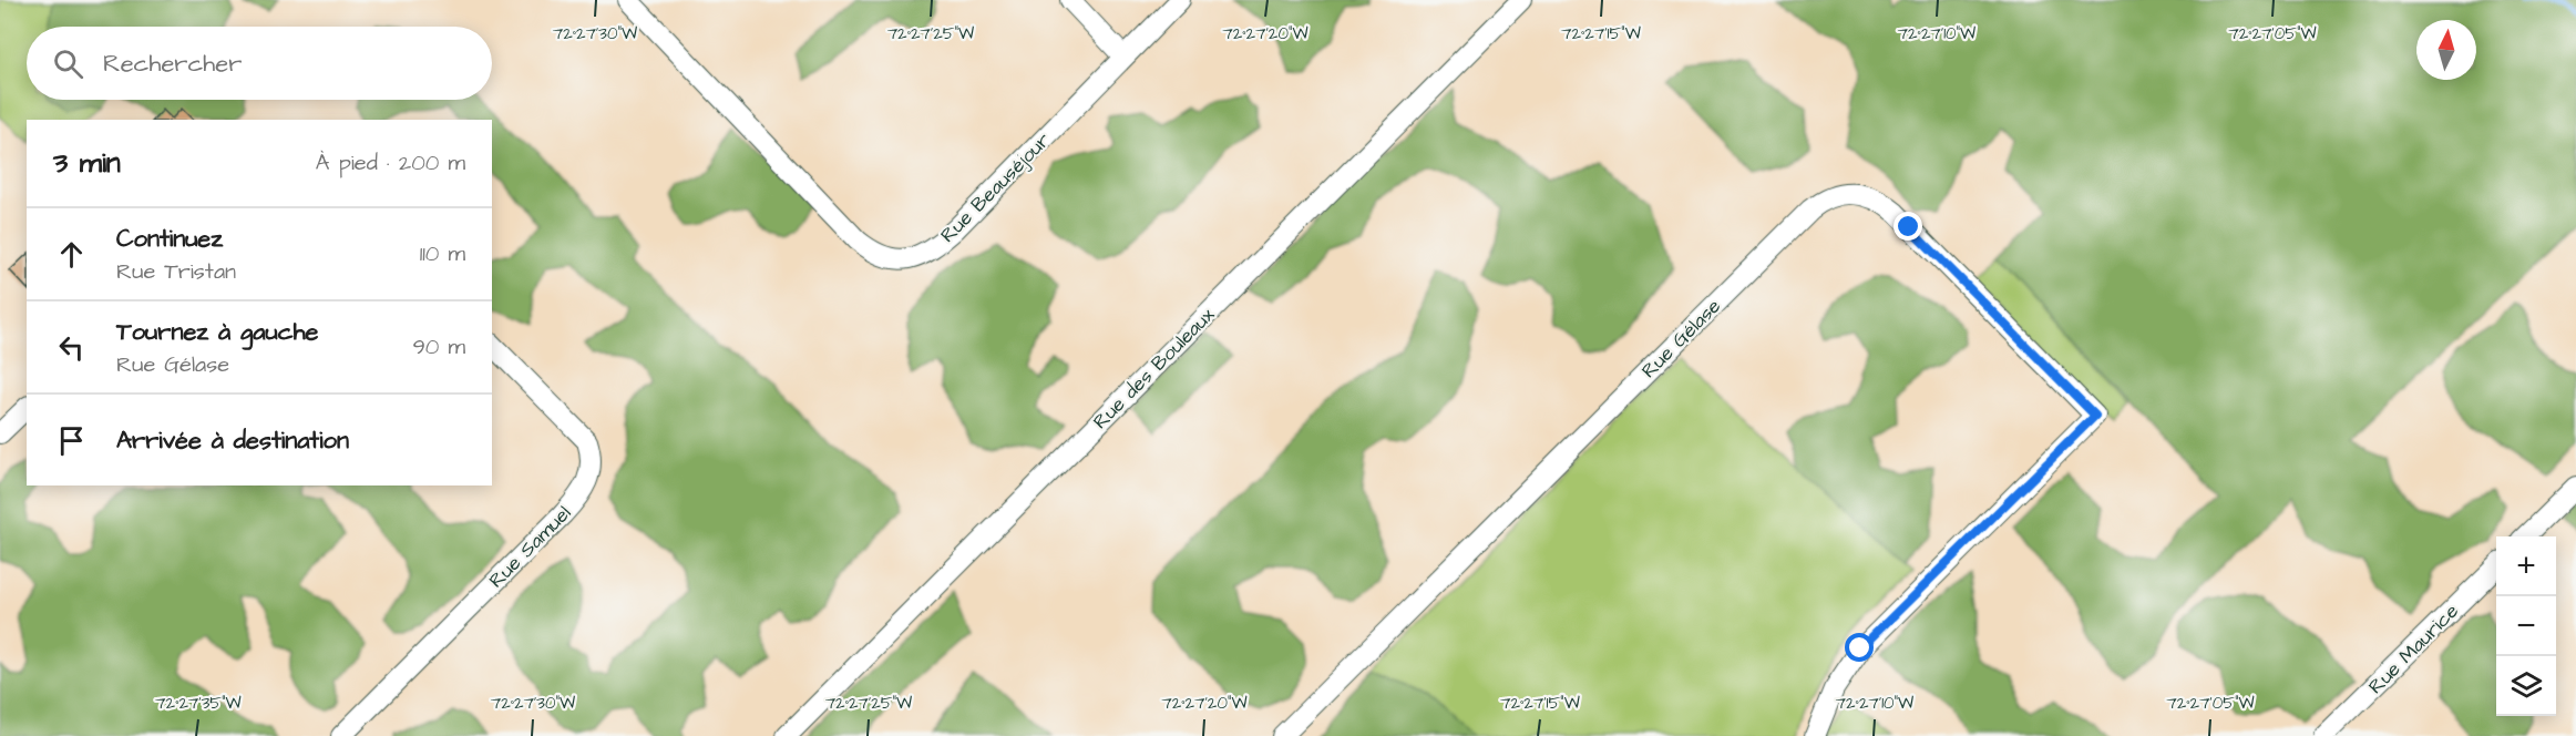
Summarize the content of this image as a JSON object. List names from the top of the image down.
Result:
{
  "streets": {
    "street": [
      "Rue Beauséjour",
      "Rue Gélase",
      "Rue des Bouleaux",
      "Rue Samuel",
      "Rue Maurice"
    ]
  },
  "north": "top",
  "page": {
    "search": "Rechercher",
    "heading": ["3 min", "À pied · 200 m"],
    "list": [
      ["Continuez", "Rue Tristan", "110 m"],
      ["Tournez à gauche", "Rue Gélase", "90 m"],
      "Arrivée à destination"
    ],
    "map_buttons": ["+", "−"]
  },
  "coordinates": [
    "72°27'30\"W",
    "72°27'25\"W",
    "72°27'20\"W",
    "72°27'15\"W",
    "72°27'10\"W",
    "72°27'05\"W",
    "72°27'35\"W"
  ]
}
